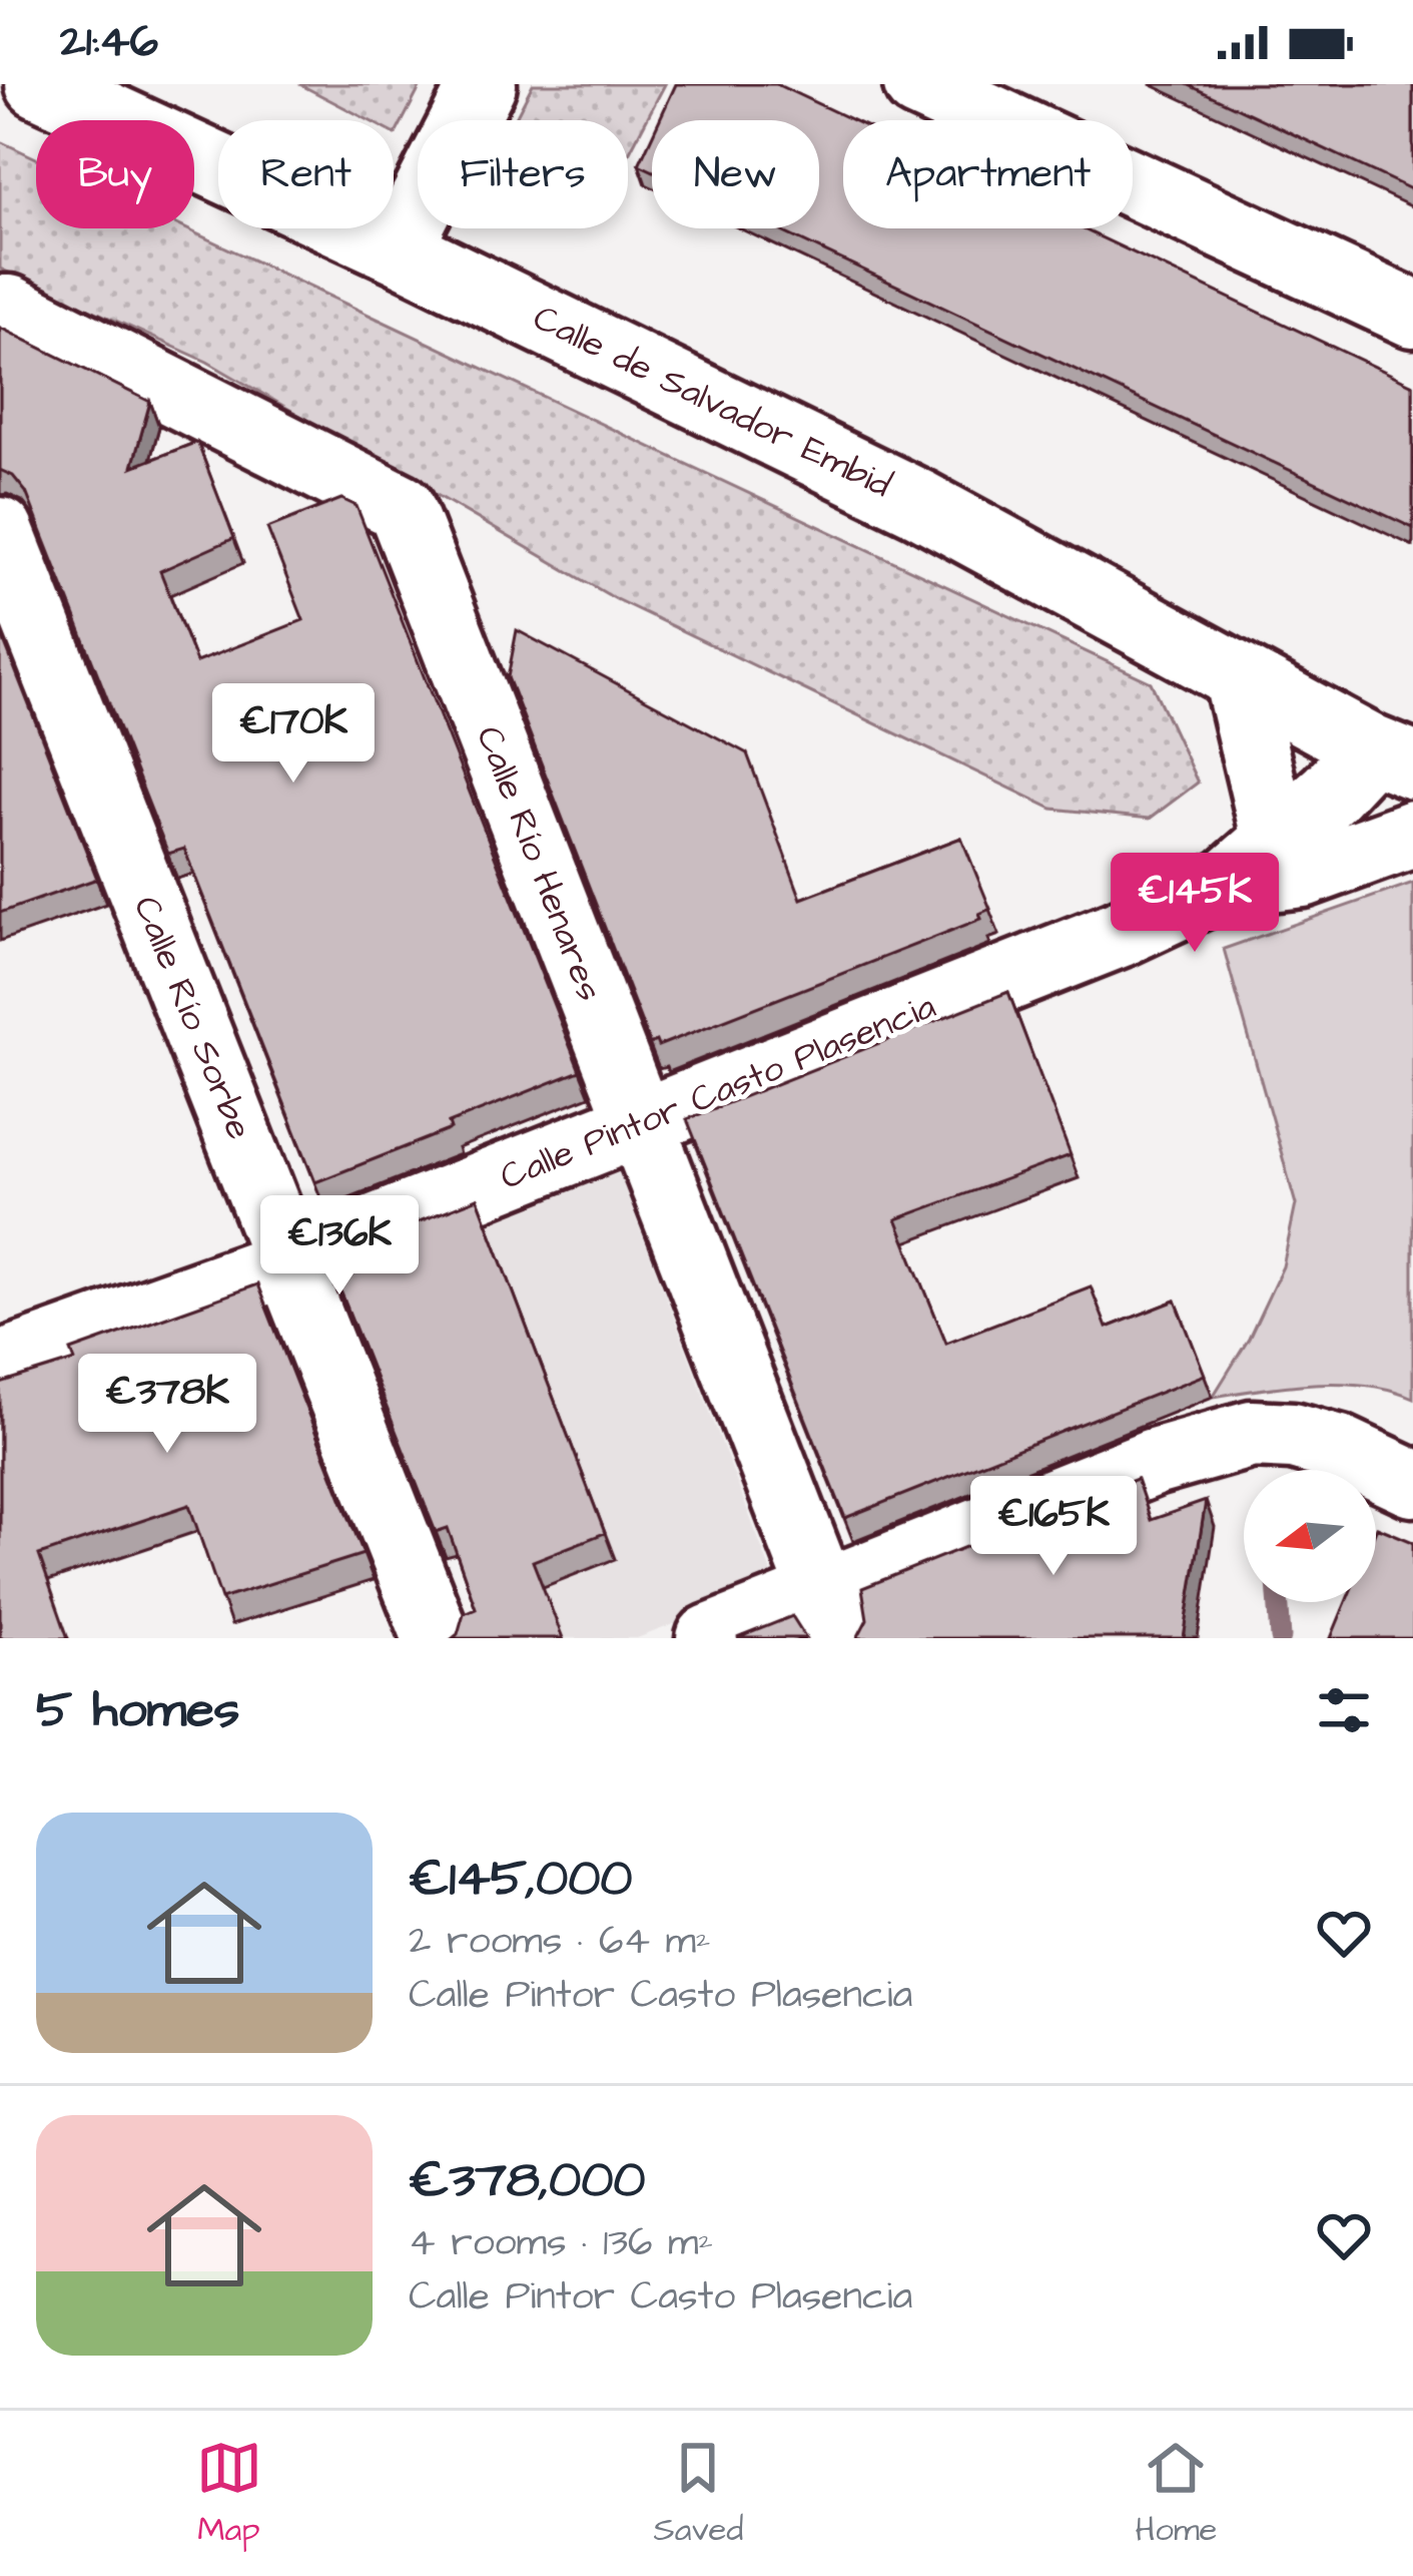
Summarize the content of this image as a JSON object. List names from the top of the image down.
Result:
{
  "streets": {
    "street": [
      "Calle de Salvador Embid",
      "Calle Río Henares",
      "Calle Río Sorbe",
      "Calle Pintor Casto Plasencia"
    ]
  },
  "crossings": [
    ["Calle de Salvador Embid", "Calle Pintor Casto Plasencia"],
    ["Calle Río Henares", "Calle Pintor Casto Plasencia"],
    ["Calle Río Sorbe", "Calle Pintor Casto Plasencia"]
  ],
  "north": "left",
  "page": {
    "status": "21:46",
    "chip": [
      "Buy",
      "Rent",
      "Filters",
      "New",
      "Apartment"
    ],
    "price": [
      "€170K",
      "€145K",
      "€136K",
      "€378K",
      "€165K"
    ],
    "heading": "5 homes",
    "list": [
      {
        "name": "€145,000",
        "note": "2 rooms · 64 m² · Calle Pintor Casto Plasencia"
      },
      {
        "name": "€378,000",
        "note": "4 rooms · 136 m² · Calle Pintor Casto Plasencia"
      }
    ],
    "tabs": ["Map", "Saved", "Home"]
  }
}
